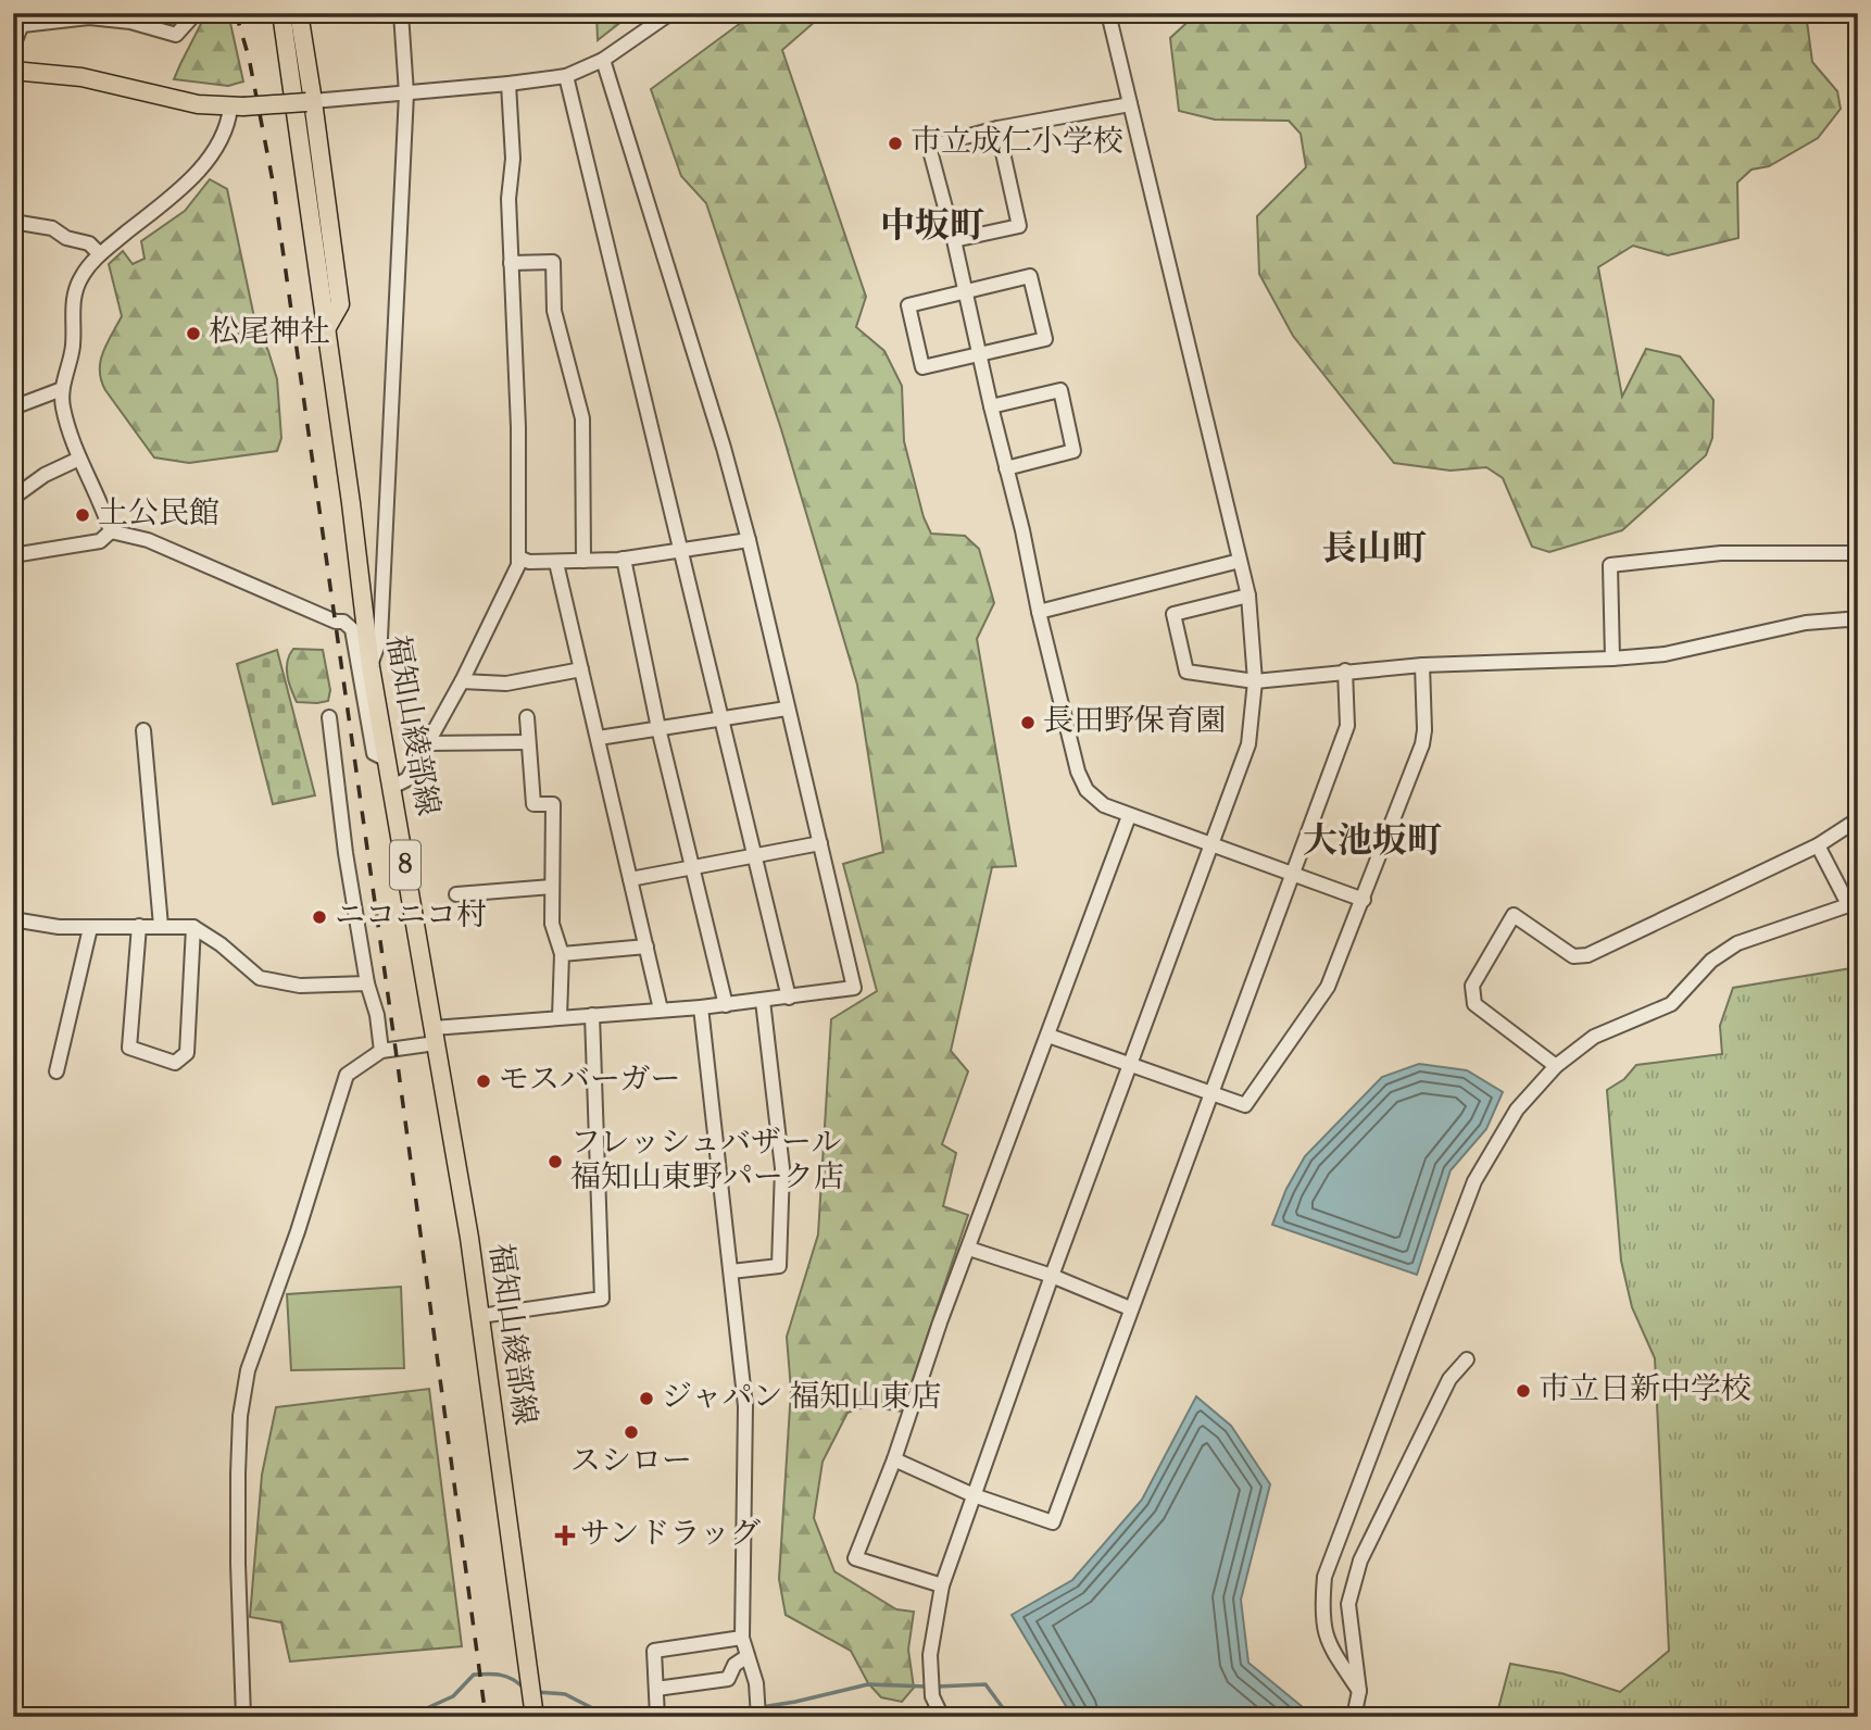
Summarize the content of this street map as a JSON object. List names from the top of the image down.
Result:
{
  "streets": {
    "main road": ["福知山綾部線", "8"]
  },
  "districts": ["中坂町", "長山町", "大池坂町"],
  "places": {
    "other": [
      "市立成仁小学校",
      "松尾神社",
      "土公民館",
      "長田野保育園",
      "ニコニコ村",
      "モスバーガー",
      "フレッシュバザール 福知山東野パーク店",
      "市立日新中学校",
      "ジャパン 福知山東店",
      "スシロー"
    ],
    "health": ["サンドラッグ"]
  }
}
